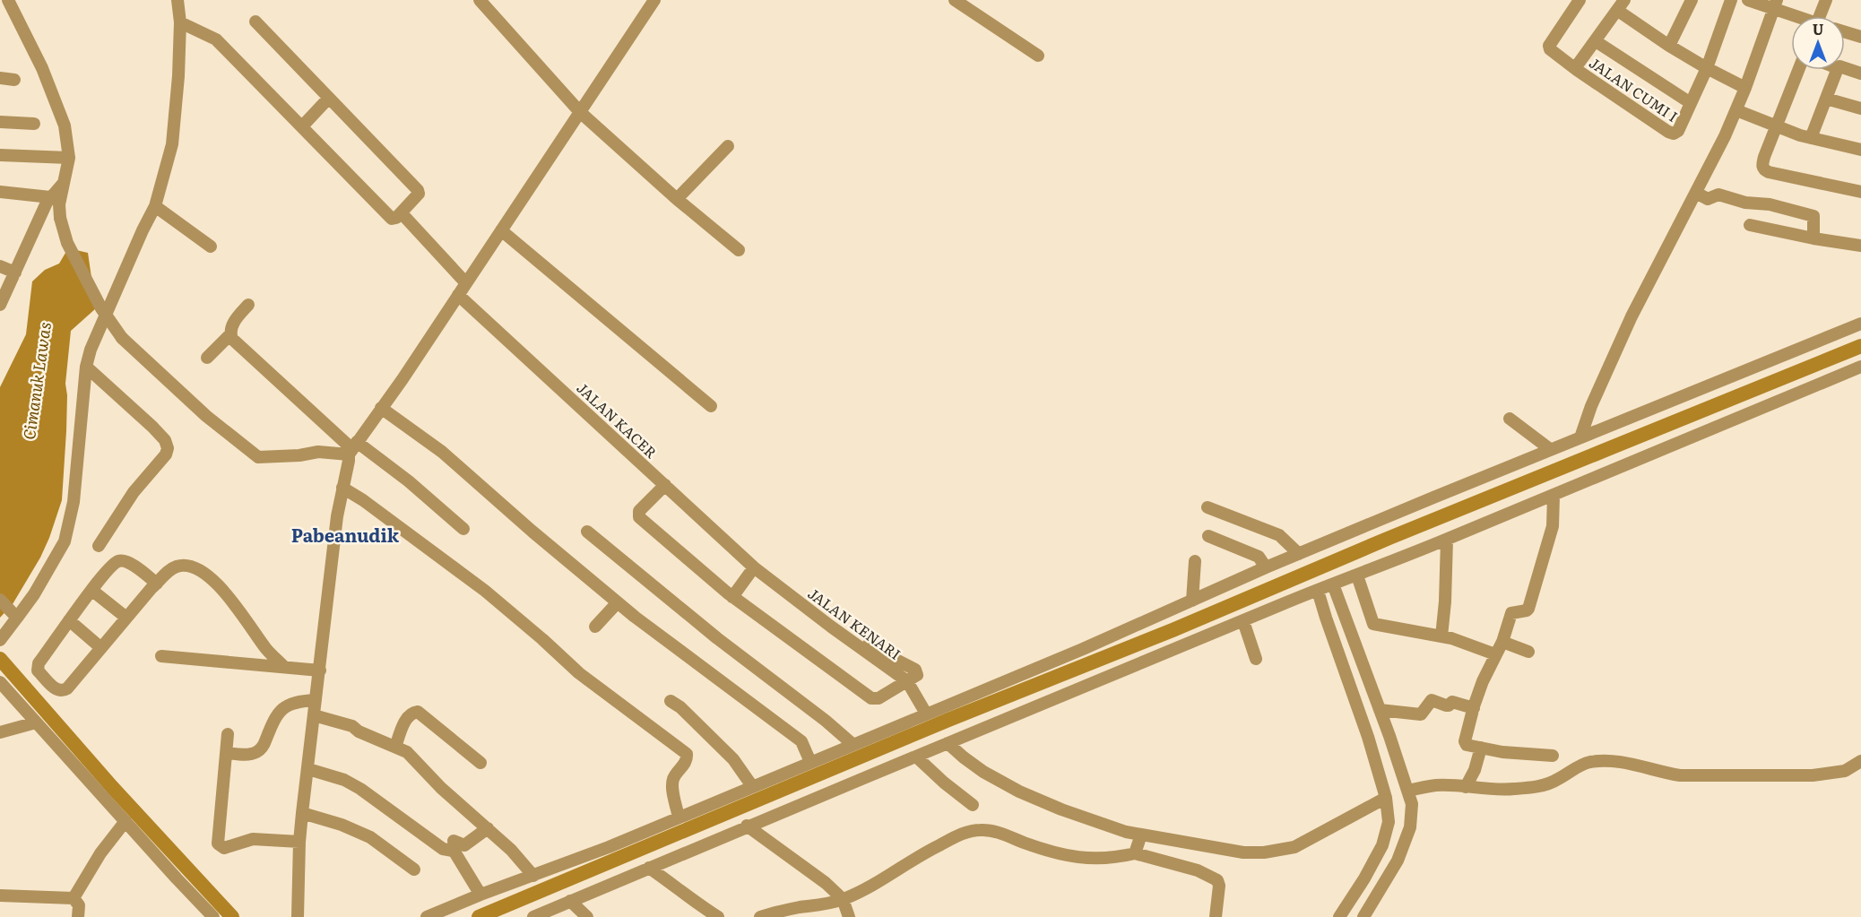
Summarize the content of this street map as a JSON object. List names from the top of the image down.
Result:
{
  "streets": {
    "street": ["JALAN CUMI I", "JALAN KACER", "JALAN KENARI"]
  },
  "crossings": [
    ["JALAN KACER", "JALAN KENARI"]
  ],
  "districts": ["Pabeanudik"],
  "water": ["Cimanuk Lawas"],
  "north": "top"
}
